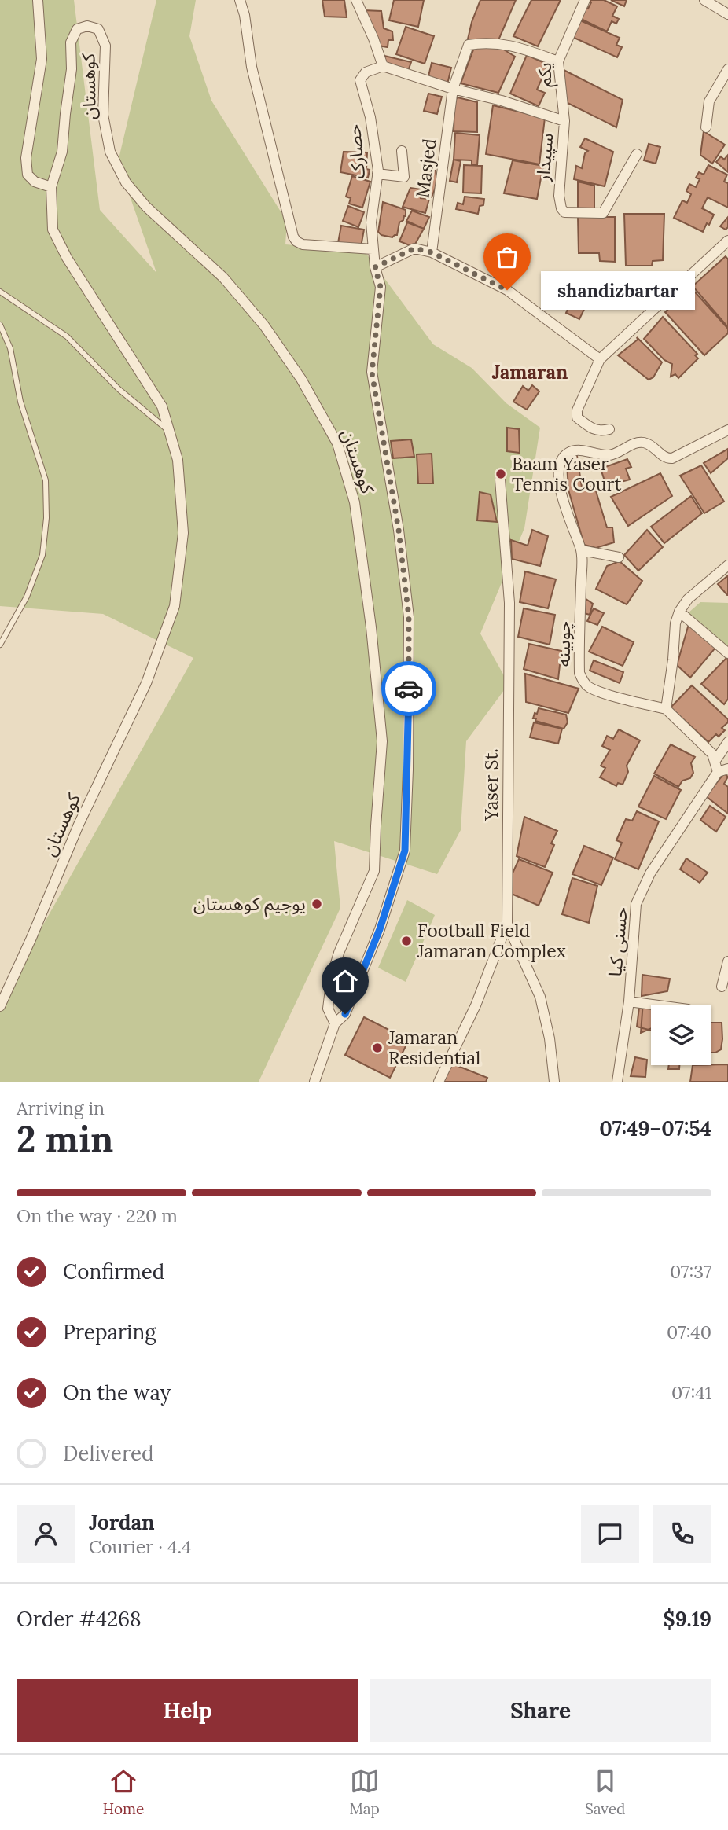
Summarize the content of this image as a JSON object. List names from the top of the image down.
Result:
{
  "streets": {
    "street": [
      "یکم",
      "کوهستان",
      "حصارک",
      "سپیدار",
      "Masjed",
      "چوبینه",
      "Yaser St.",
      "حسنی کیا"
    ]
  },
  "crossings": [
    ["یکم", "سپیدار"],
    ["یکم", "Masjed"],
    ["کوهستان", "حصارک"],
    ["حصارک", "سپیدار"],
    ["سپیدار", "Masjed"],
    ["چوبینه", "حسنی کیا"]
  ],
  "districts": ["Jamaran"],
  "places": [
    "shandizbartar",
    "Baam Yaser Tennis Court",
    "یوجیم کوهستان",
    "Football Field Jamaran Complex",
    "Jamaran Residential"
  ],
  "page": {
    "bubble": "shandizbartar",
    "heading": ["2 min", "Arriving in", "07:49–07:54"],
    "panel": [
      "Jordan",
      "Courier · 4.4",
      "Order #4268",
      "$9.19"
    ],
    "bar": "On the way · 220 m",
    "list": [
      ["Confirmed", "07:37"],
      ["Preparing", "07:40"],
      ["On the way", "07:41"],
      "Delivered"
    ],
    "buttons": ["Help", "Share"],
    "tabs": ["Home", "Map", "Saved"]
  }
}
